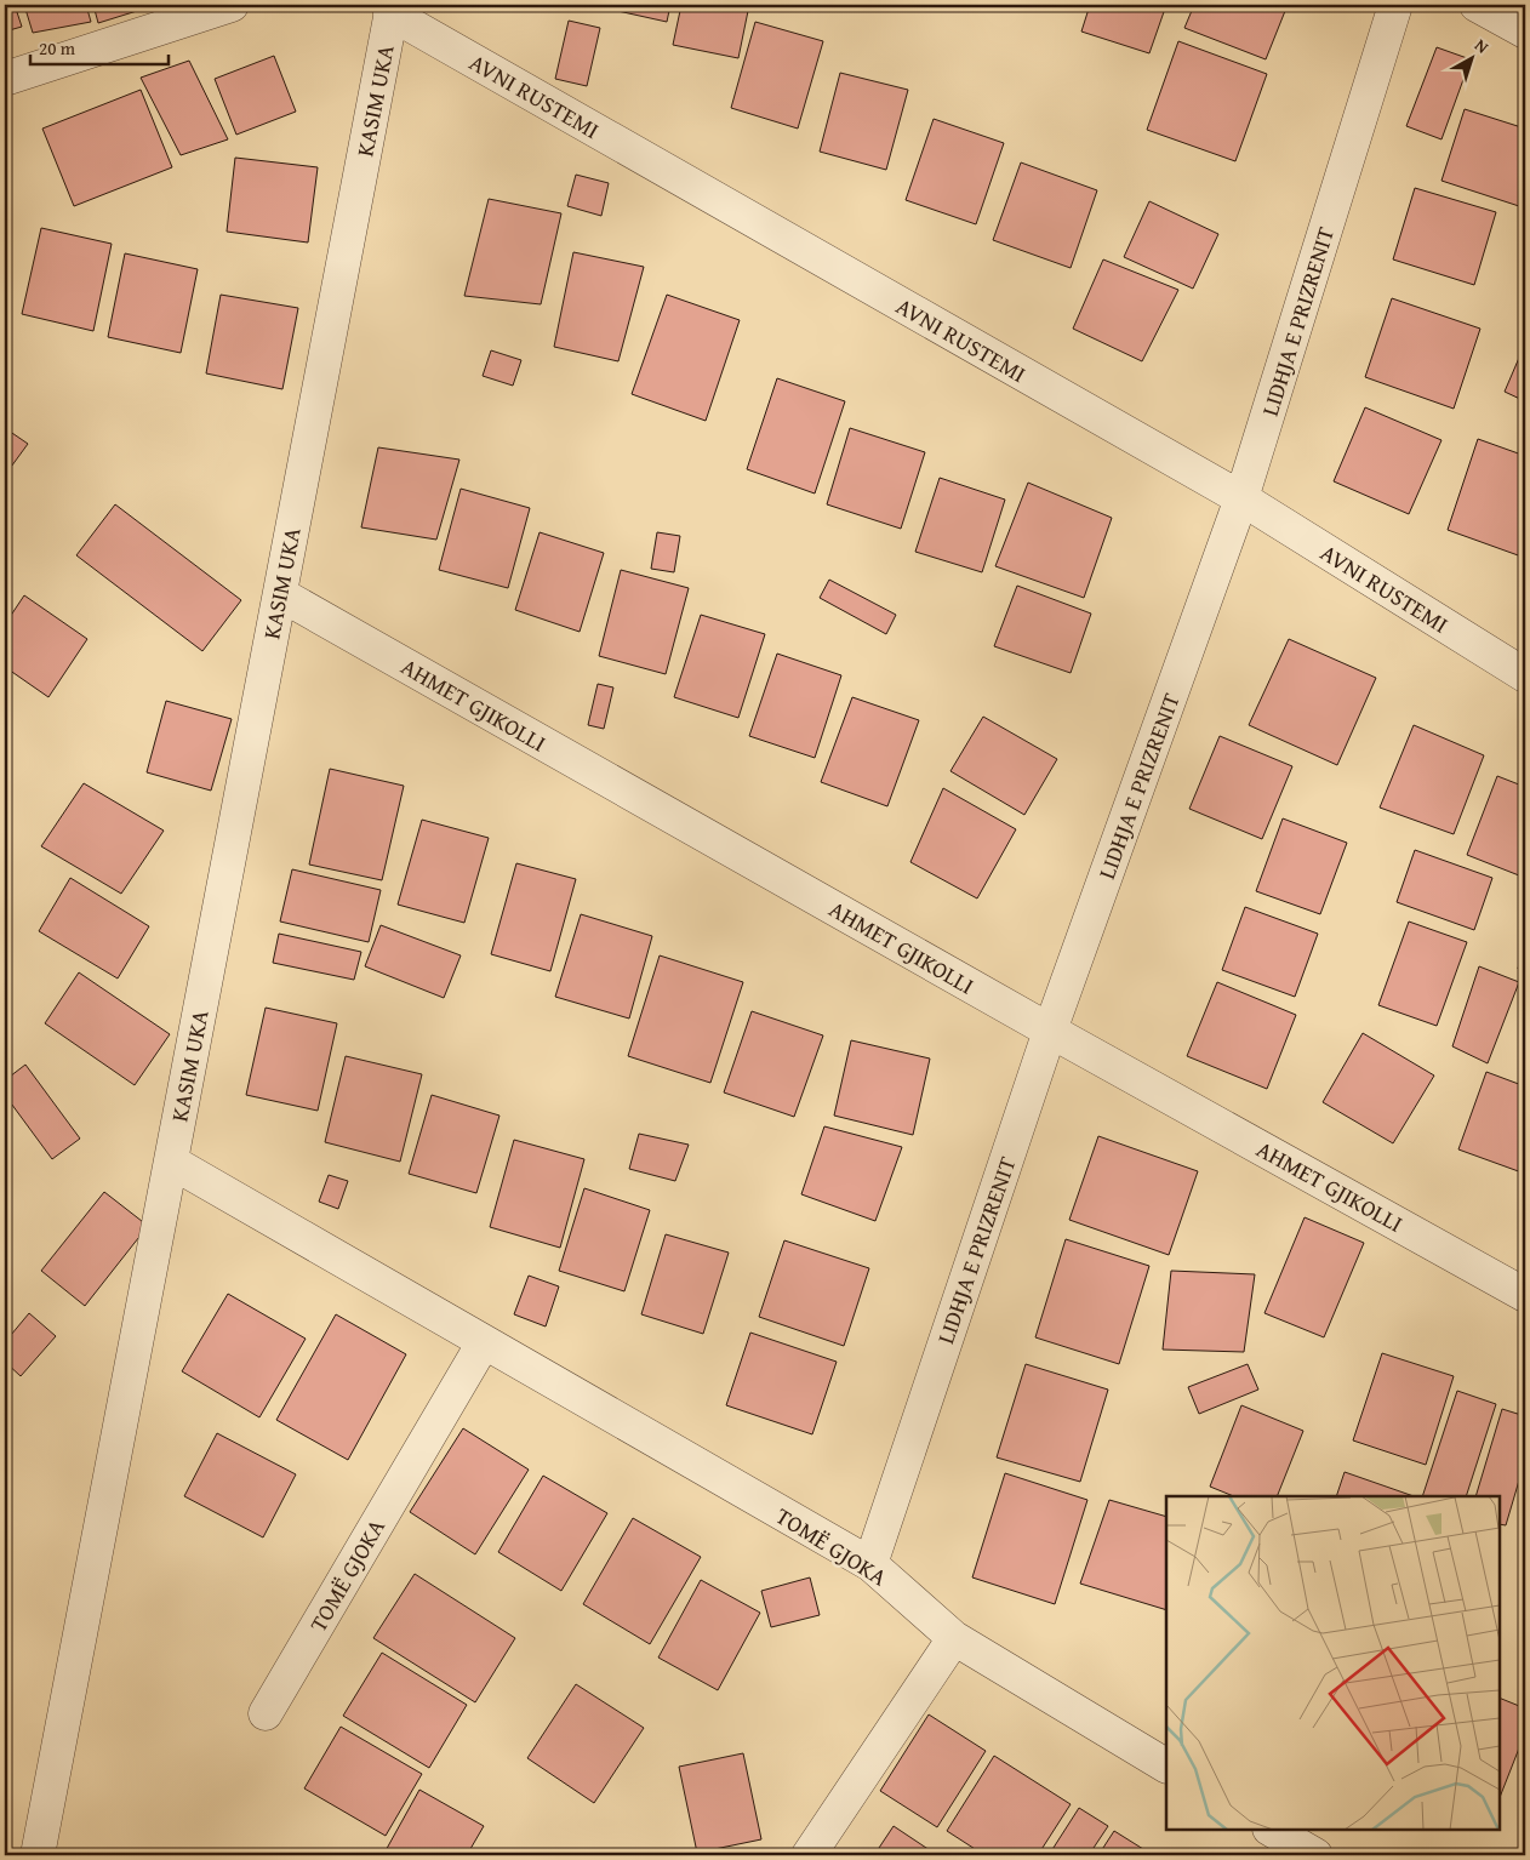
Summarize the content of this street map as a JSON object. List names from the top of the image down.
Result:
{
  "streets": {
    "street": [
      "AVNI RUSTEMI",
      "KASIM UKA",
      "LIDHJA E PRIZRENIT",
      "AHMET GJIKOLLI",
      "TOMË GJOKA"
    ]
  },
  "crossings": [
    ["AVNI RUSTEMI", "KASIM UKA"],
    ["AVNI RUSTEMI", "LIDHJA E PRIZRENIT"],
    ["KASIM UKA", "AHMET GJIKOLLI"],
    ["KASIM UKA", "TOMË GJOKA"],
    ["LIDHJA E PRIZRENIT", "AHMET GJIKOLLI"],
    ["LIDHJA E PRIZRENIT", "TOMË GJOKA"]
  ],
  "scale_bar": "20 m",
  "north": "top right"
}
